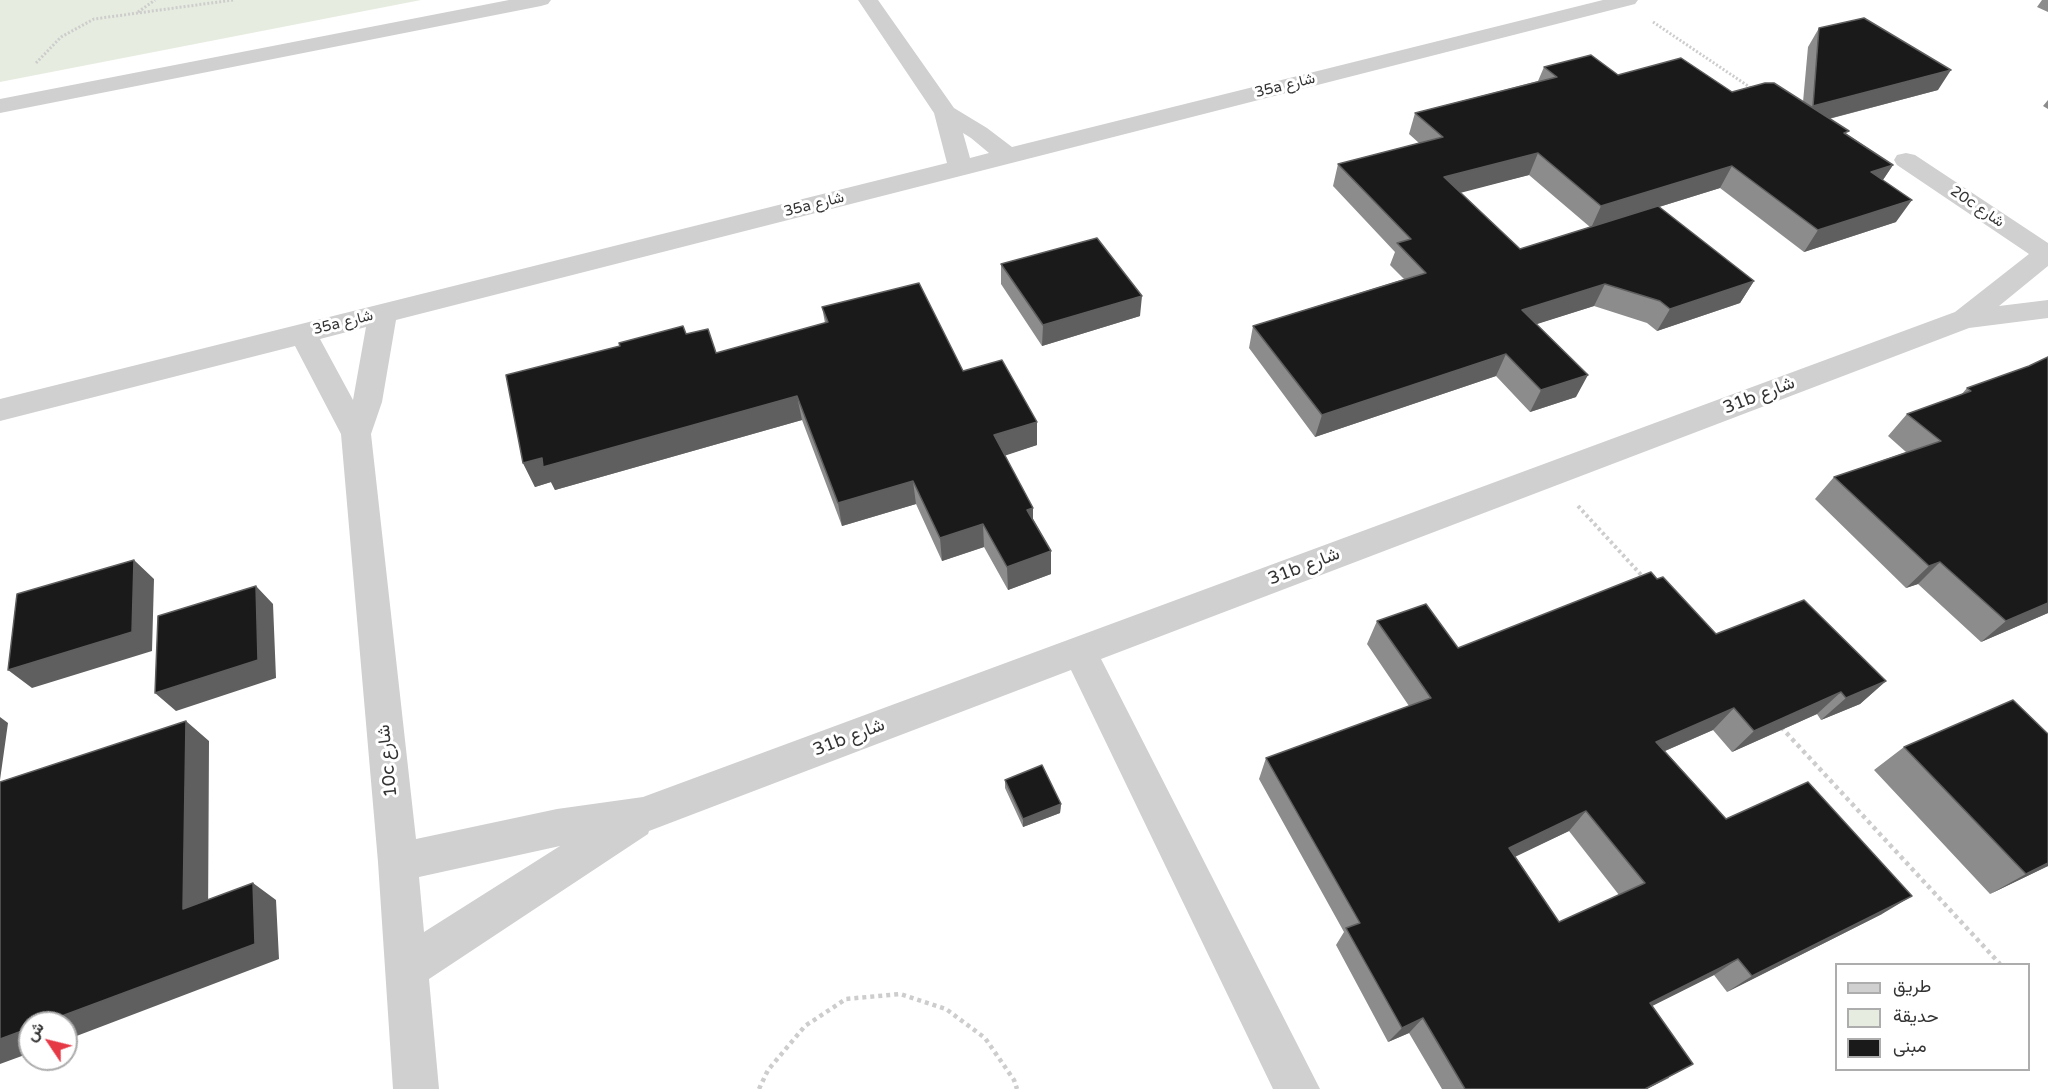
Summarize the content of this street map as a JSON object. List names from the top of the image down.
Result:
{
  "streets": {
    "street": [
      "35a شارع",
      "20c شارع",
      "31b شارع",
      "10c شارع"
    ]
  },
  "crossings": [
    ["35a شارع", "10c شارع"],
    ["20c شارع", "31b شارع"],
    ["31b شارع", "10c شارع"]
  ],
  "legend": ["طريق", "حديقة", "مبنى"],
  "north": "top left"
}
